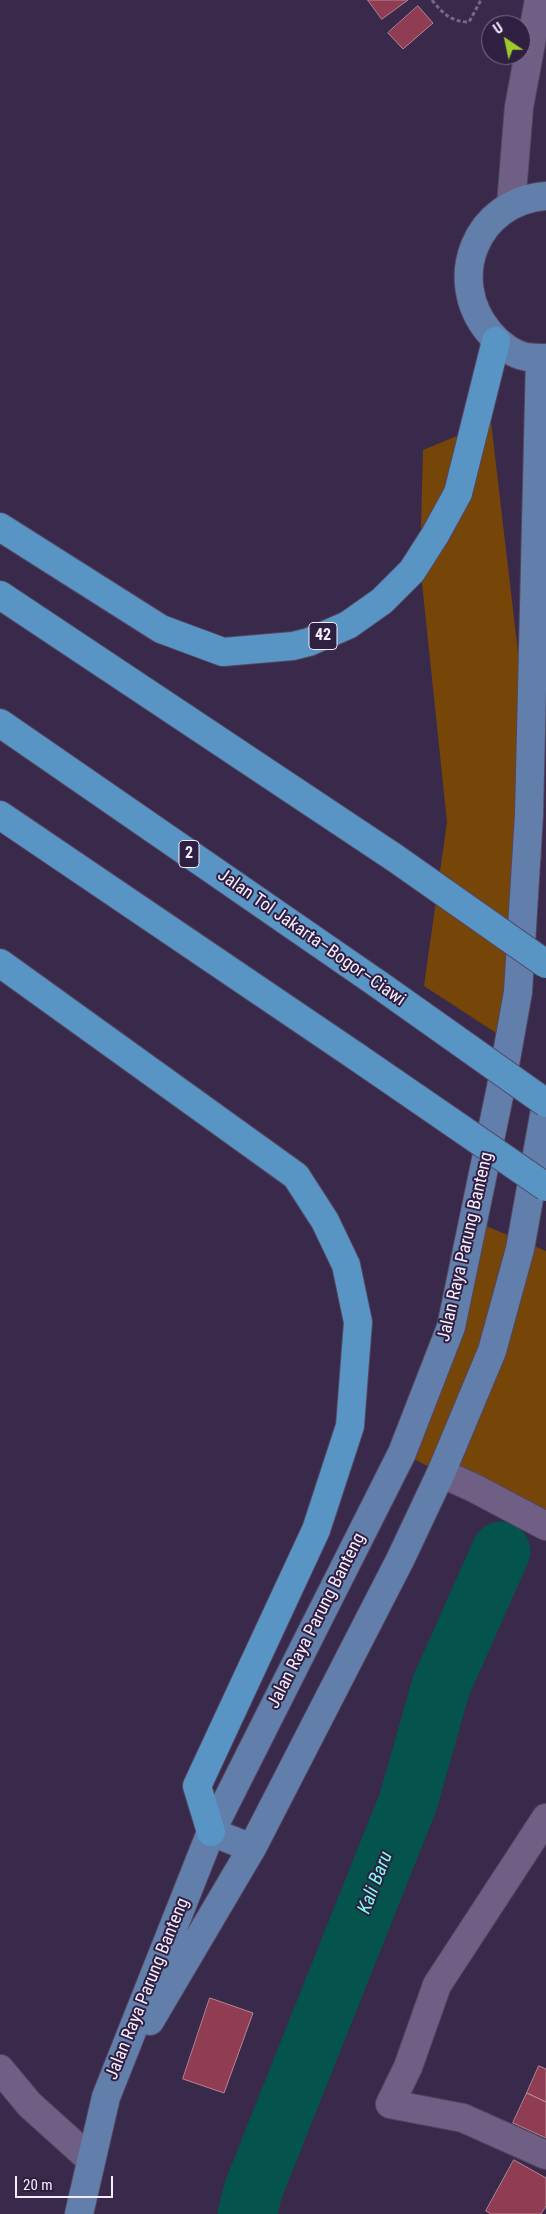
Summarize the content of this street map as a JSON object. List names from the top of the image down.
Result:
{
  "streets": {
    "highway": ["42", "2", "Jalan Tol Jakarta–Bogor–Ciawi"],
    "main road": ["Jalan Raya Parung Banteng"]
  },
  "crossings": [
    ["Jalan Tol Jakarta–Bogor–Ciawi", "Jalan Raya Parung Banteng"]
  ],
  "water": ["Kali Baru"],
  "scale_bar": "20 m",
  "north": "top left"
}
